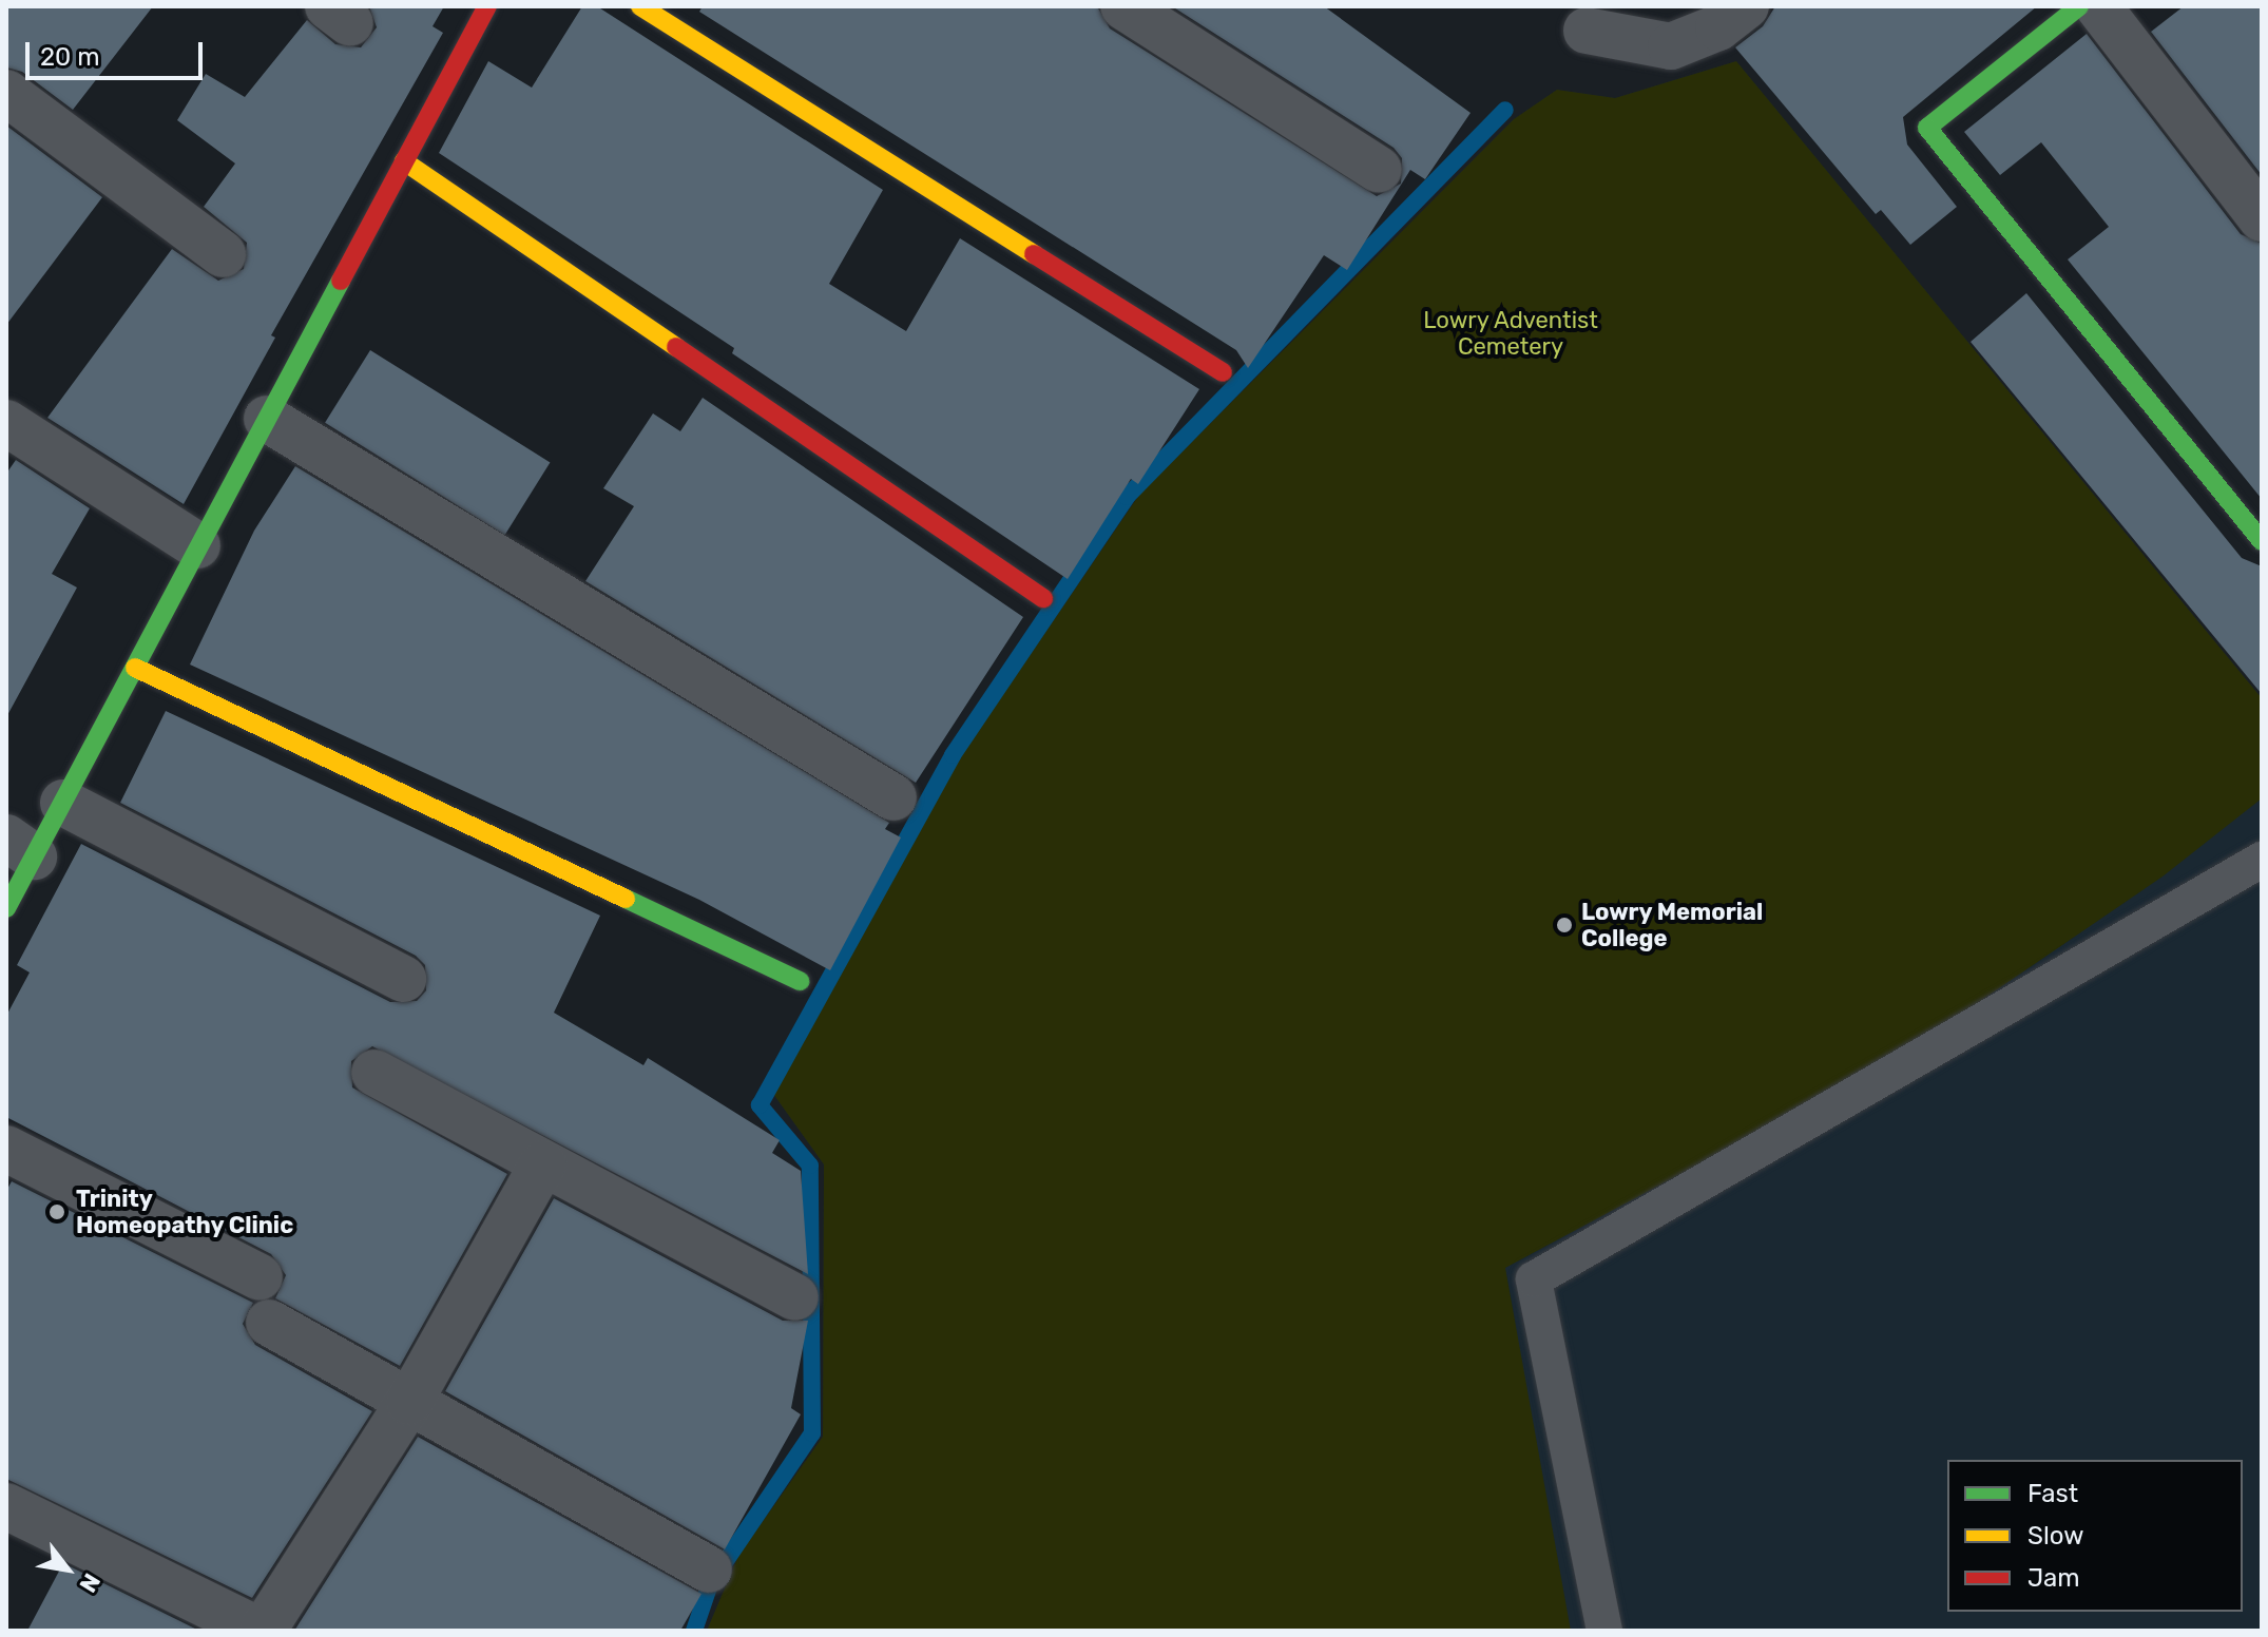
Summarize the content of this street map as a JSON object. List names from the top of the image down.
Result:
{
  "parks": ["Lowry Adventist Cemetery"],
  "places": ["Lowry Memorial College", "Trinity Homeopathy Clinic"],
  "legend": ["Fast", "Slow", "Jam"],
  "scale_bar": "20 m",
  "north": "bottom right"
}
